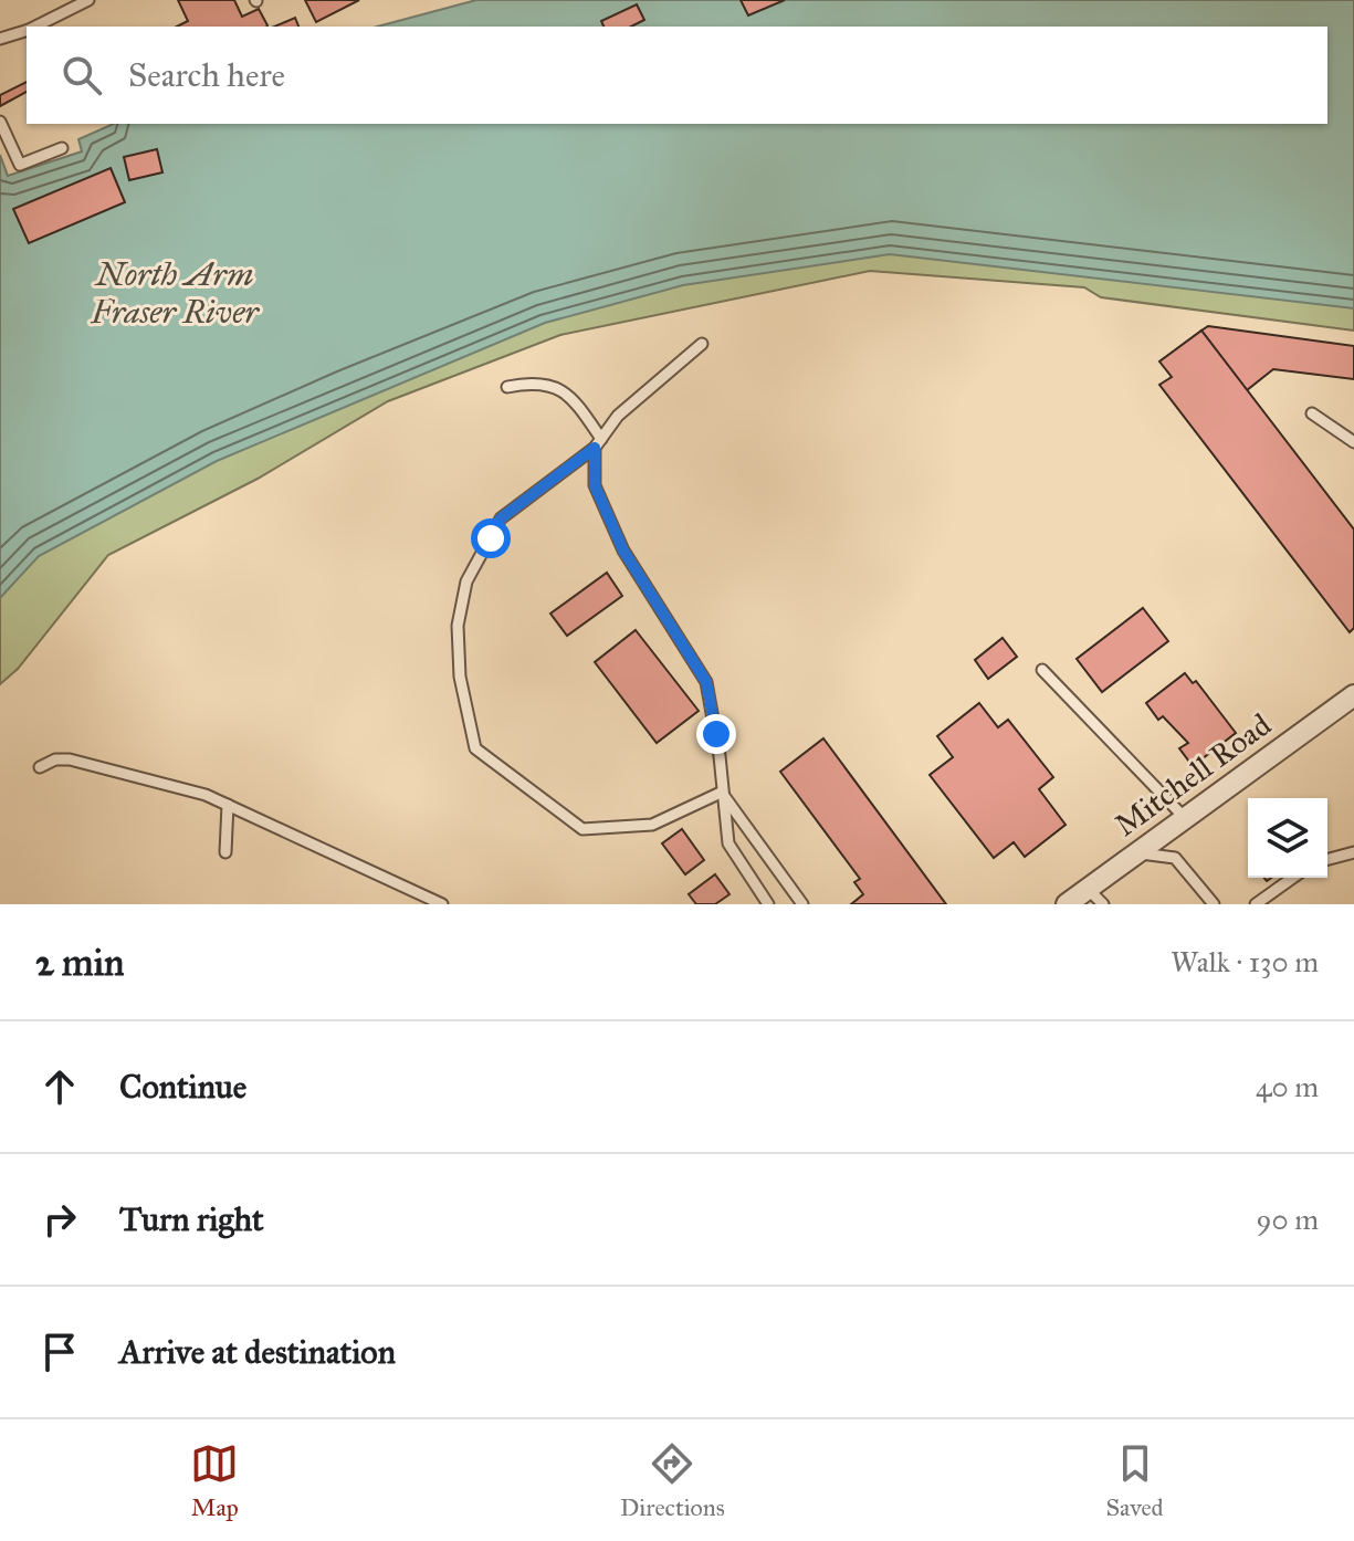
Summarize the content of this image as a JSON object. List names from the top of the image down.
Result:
{
  "streets": {
    "street": ["Mitchell Road"]
  },
  "water": ["North Arm Fraser River"],
  "page": {
    "search": "Search here",
    "heading": ["2 min", "Walk · 130 m"],
    "list": [
      ["Continue", "40 m"],
      ["Turn right", "90 m"],
      "Arrive at destination"
    ],
    "nav": ["Map", "Directions", "Saved"]
  }
}
